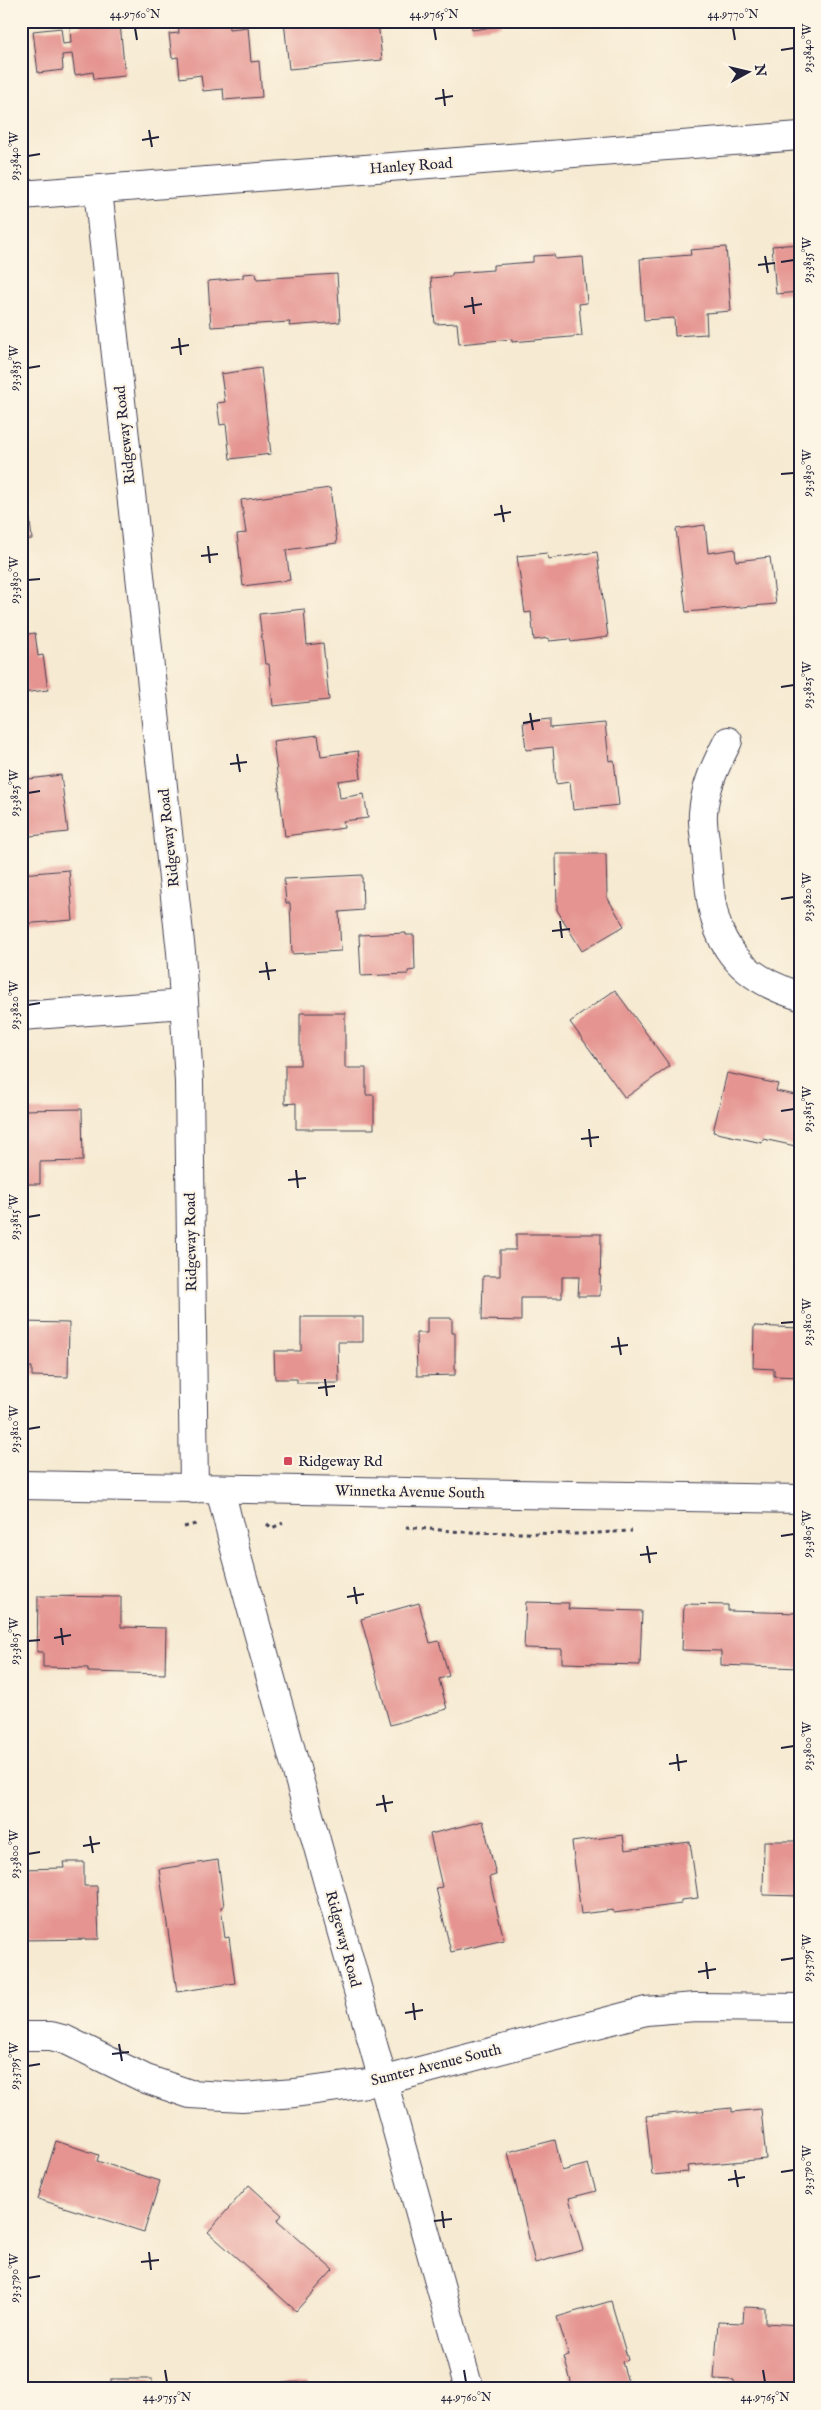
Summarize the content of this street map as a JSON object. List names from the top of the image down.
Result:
{
  "streets": {
    "street": [
      "Hanley Road",
      "Ridgeway Road",
      "Winnetka Avenue South",
      "Sumter Avenue South"
    ]
  },
  "crossings": [
    ["Hanley Road", "Ridgeway Road"],
    ["Ridgeway Road", "Winnetka Avenue South"],
    ["Ridgeway Road", "Sumter Avenue South"]
  ],
  "places": {
    "transit": ["Ridgeway Rd"]
  },
  "north": "right",
  "coordinates": [
    "44.9760°N",
    "44.9765°N",
    "44.9770°N",
    "93.3840°W",
    "93.3835°W",
    "93.3830°W",
    "93.3825°W",
    "93.3820°W",
    "93.3815°W",
    "93.3810°W",
    "93.3805°W",
    "93.3800°W",
    "93.3795°W",
    "93.3790°W",
    "44.9755°N"
  ]
}
